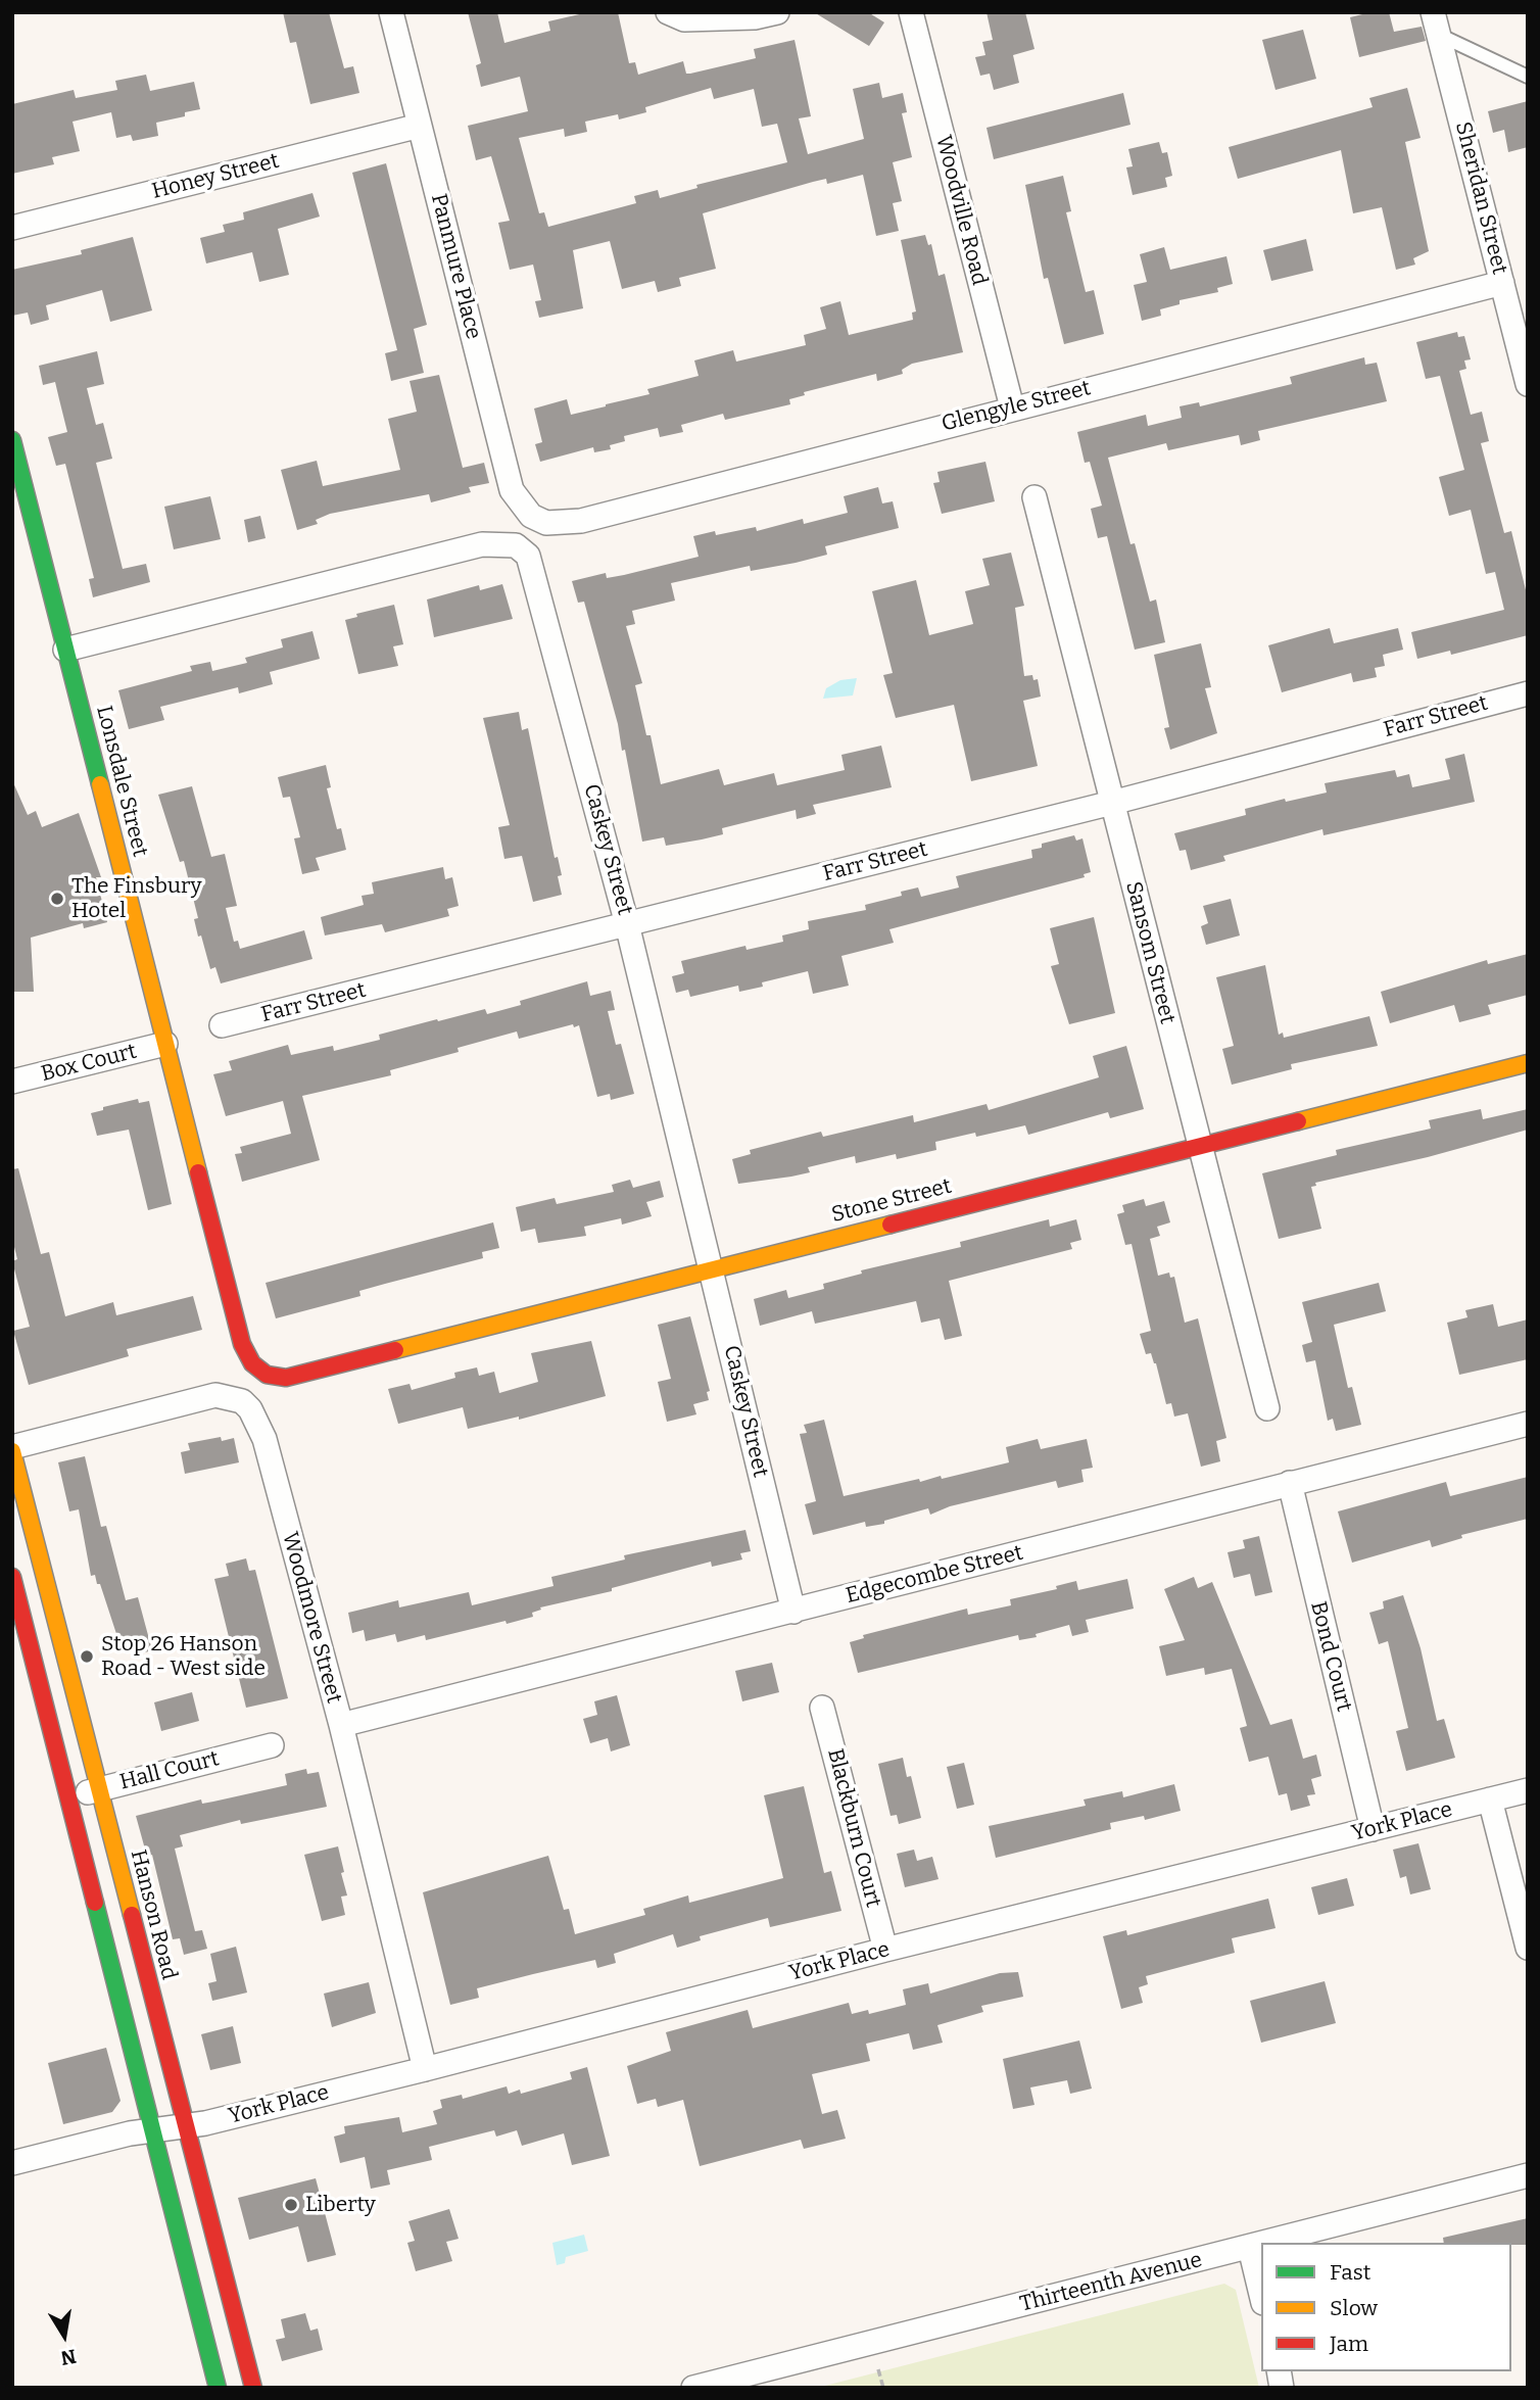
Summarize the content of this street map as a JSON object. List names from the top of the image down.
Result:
{
  "streets": {
    "street": [
      "Honey Street",
      "Sheridan Street",
      "Woodville Road",
      "Panmure Place",
      "Glengyle Street",
      "Farr Street",
      "Lonsdale Street",
      "Caskey Street",
      "Sansom Street",
      "Box Court",
      "Stone Street",
      "Edgecombe Street",
      "Woodmore Street",
      "Bond Court",
      "Hall Court",
      "York Place",
      "Blackburn Court",
      "Hanson Road",
      "Thirteenth Avenue"
    ]
  },
  "crossings": [
    ["Honey Street", "Panmure Place"],
    ["Sheridan Street", "Glengyle Street"],
    ["Woodville Road", "Glengyle Street"],
    ["Panmure Place", "Glengyle Street"],
    ["Farr Street", "Caskey Street"],
    ["Farr Street", "Sansom Street"],
    ["Lonsdale Street", "Caskey Street"],
    ["Lonsdale Street", "Box Court"],
    ["Lonsdale Street", "Stone Street"],
    ["Caskey Street", "Stone Street"],
    ["Caskey Street", "Edgecombe Street"],
    ["Sansom Street", "Stone Street"],
    ["Edgecombe Street", "Woodmore Street"],
    ["Edgecombe Street", "Bond Court"],
    ["Woodmore Street", "York Place"],
    ["Woodmore Street", "Hanson Road"],
    ["Bond Court", "York Place"],
    ["Hall Court", "Hanson Road"],
    ["York Place", "Blackburn Court"],
    ["York Place", "Hanson Road"]
  ],
  "places": ["The Finsbury Hotel", "Stop 26 Hanson Road - West side", "Liberty"],
  "legend": ["Fast", "Slow", "Jam"],
  "north": "bottom"
}
